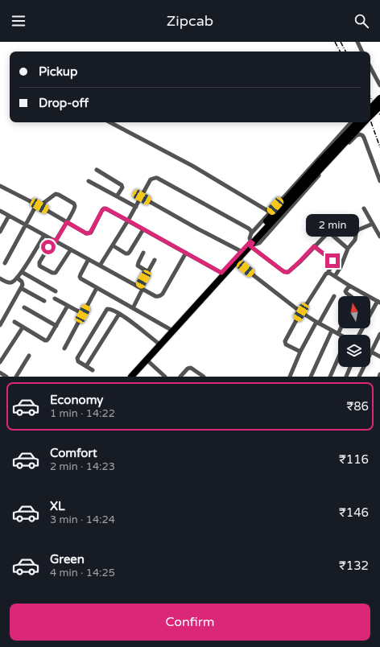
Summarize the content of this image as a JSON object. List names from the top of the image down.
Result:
{
  "north": "top",
  "page": {
    "header": "Zipcab",
    "banner": ["Pickup", "Drop-off"],
    "bubble": "2 min",
    "list": [
      {
        "name": "Economy",
        "note": "1 min · 14:22",
        "value": "₹86"
      },
      {
        "name": "Comfort",
        "note": "2 min · 14:23",
        "value": "₹116"
      },
      {
        "name": "XL",
        "note": "3 min · 14:24",
        "value": "₹146"
      },
      {
        "name": "Green",
        "note": "4 min · 14:25",
        "value": "₹132"
      }
    ],
    "buttons": "Confirm"
  }
}
